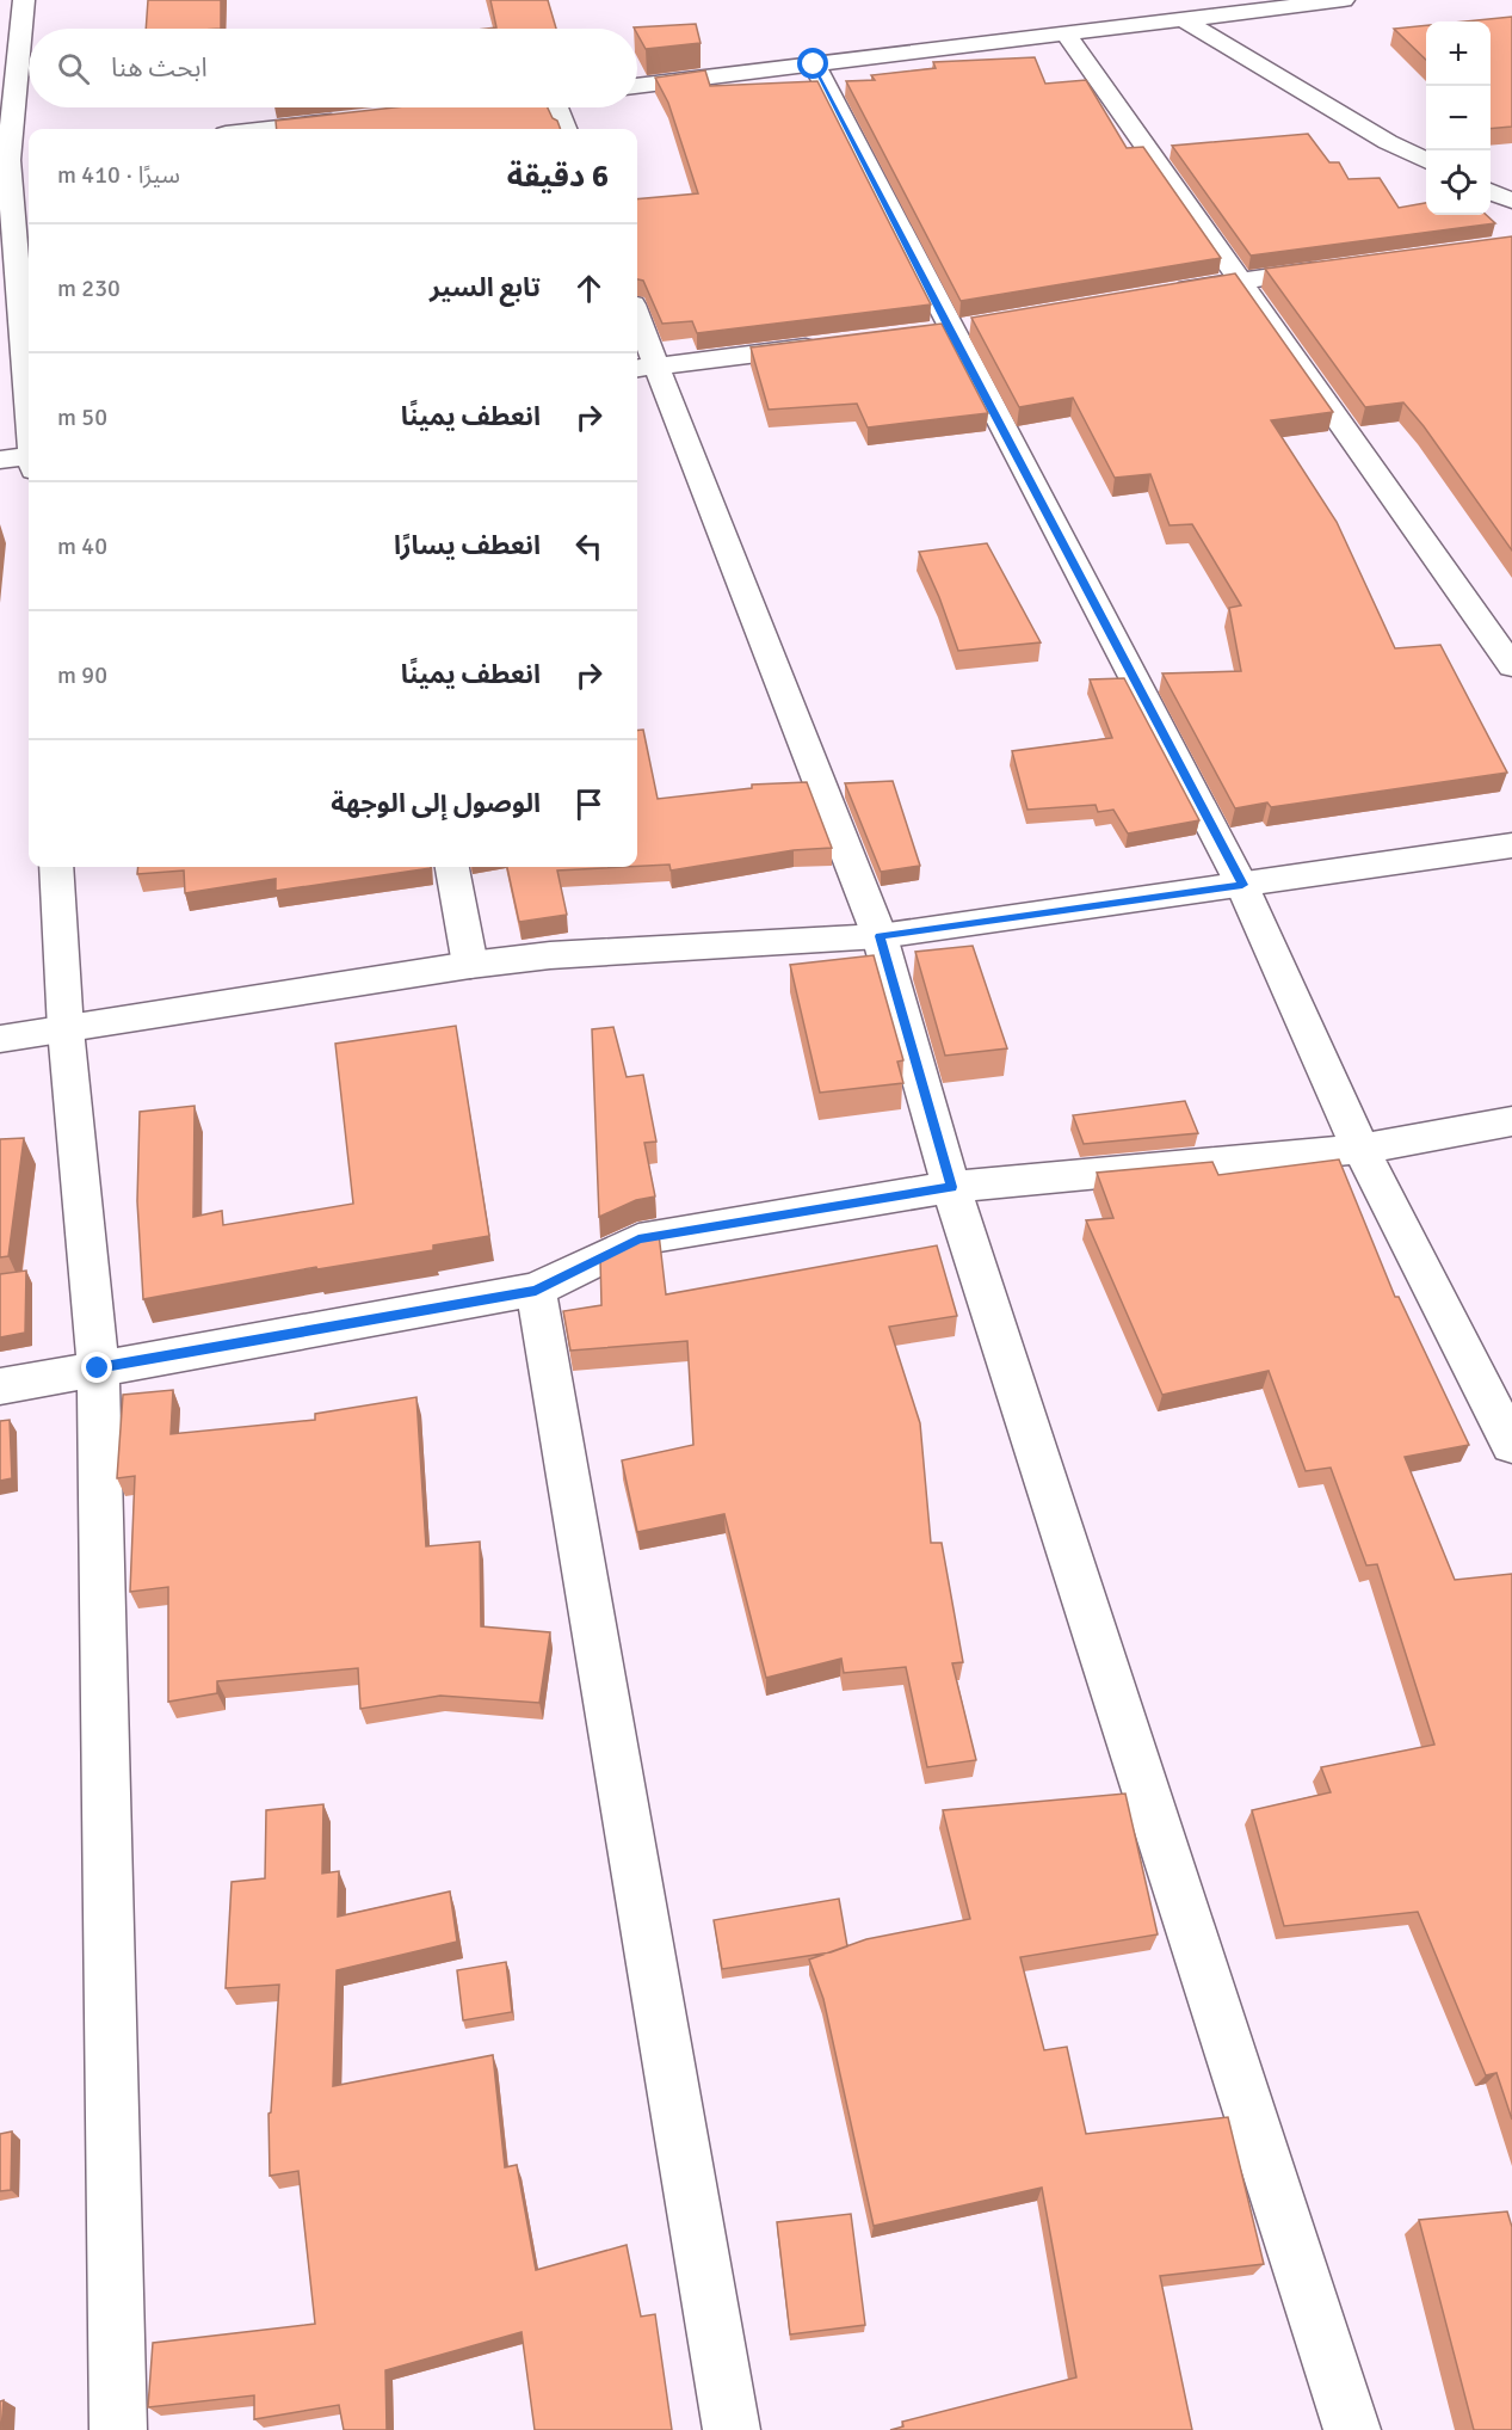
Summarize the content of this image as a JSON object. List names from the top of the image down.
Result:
{
  "page": {
    "map_buttons": ["+", "−"],
    "search": "ابحث هنا",
    "heading": ["6 دقيقة", "سيرًا · 410 m"],
    "list": [
      ["تابع السير", "230 m"],
      ["انعطف يمينًا", "50 m"],
      ["انعطف يسارًا", "40 m"],
      ["انعطف يمينًا", "90 m"],
      "الوصول إلى الوجهة"
    ]
  }
}
